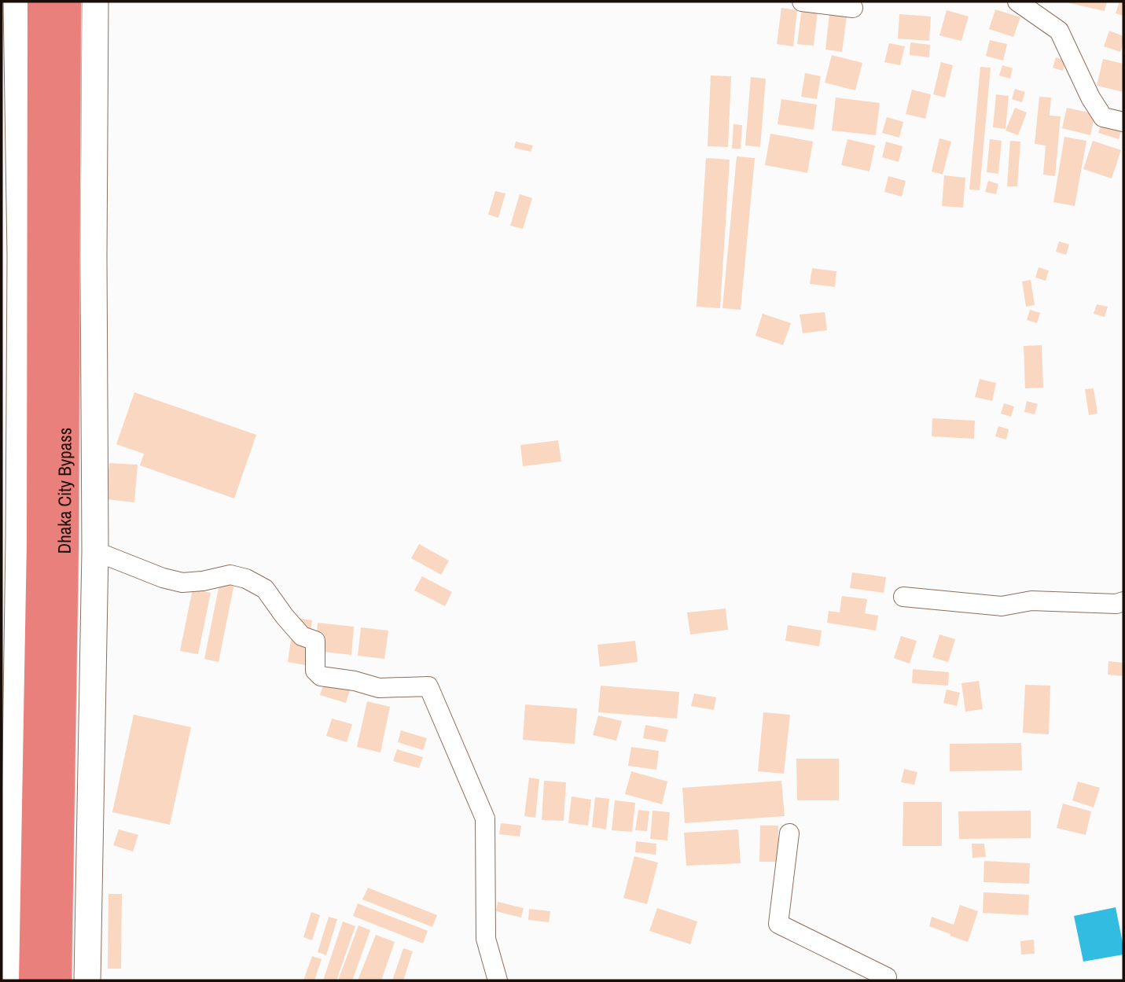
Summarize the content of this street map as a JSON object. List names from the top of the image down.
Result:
{
  "streets": {
    "highway": ["Dhaka City Bypass"]
  }
}
